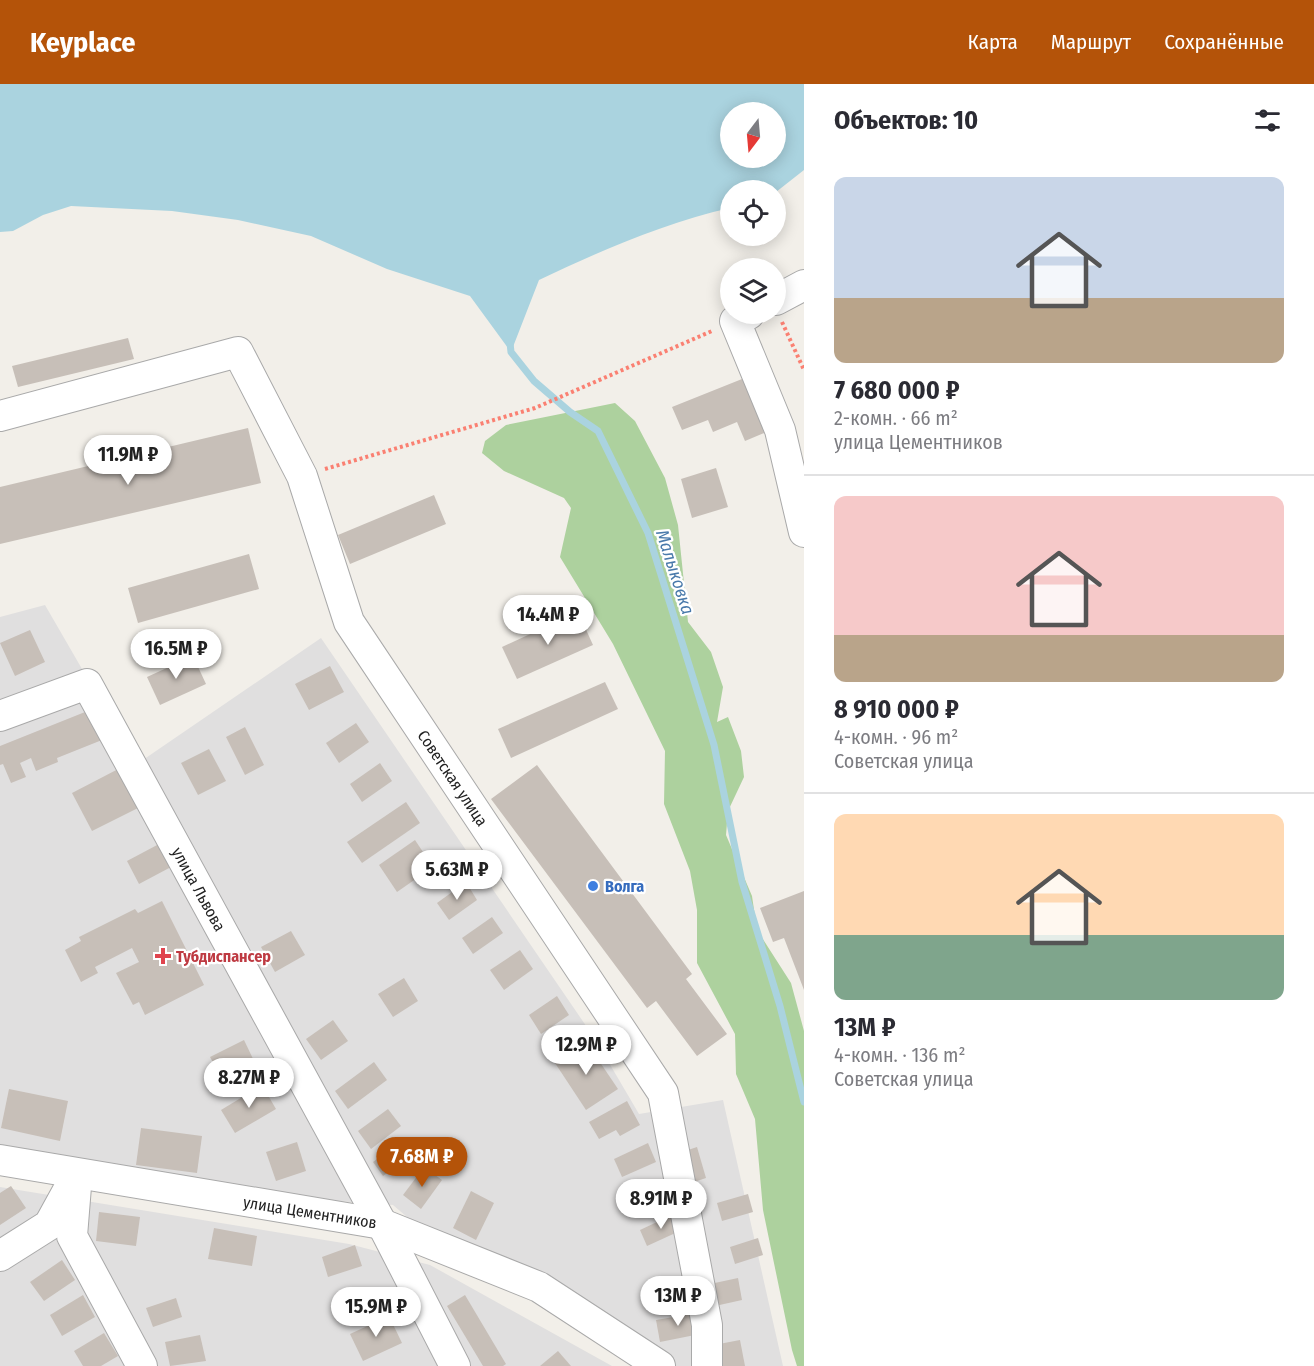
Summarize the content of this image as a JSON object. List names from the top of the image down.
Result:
{
  "streets": {
    "street": ["Советская улица", "улица Львова", "улица Цементников"]
  },
  "crossings": [
    ["улица Львова", "улица Цементников"]
  ],
  "water": ["Малыковка"],
  "places": {
    "other": ["Волга"],
    "health": ["Тубдиспансер"]
  },
  "north": "bottom",
  "page": {
    "header": "Keyplace",
    "nav": ["Карта", "Маршрут", "Сохранённые"],
    "heading": "Объектов: 10",
    "list": [
      {
        "name": "7 680 000 ₽",
        "note": "2-комн. · 66 m² · улица Цементников"
      },
      {
        "name": "8 910 000 ₽",
        "note": "4-комн. · 96 m² · Советская улица"
      },
      {
        "name": "13M ₽",
        "note": "4-комн. · 136 m² · Советская улица"
      }
    ],
    "price": [
      "11.9M ₽",
      "14.4M ₽",
      "16.5M ₽",
      "5.63M ₽",
      "12.9M ₽",
      "8.27M ₽",
      "7.68M ₽",
      "8.91M ₽",
      "13M ₽",
      "15.9M ₽"
    ]
  }
}
